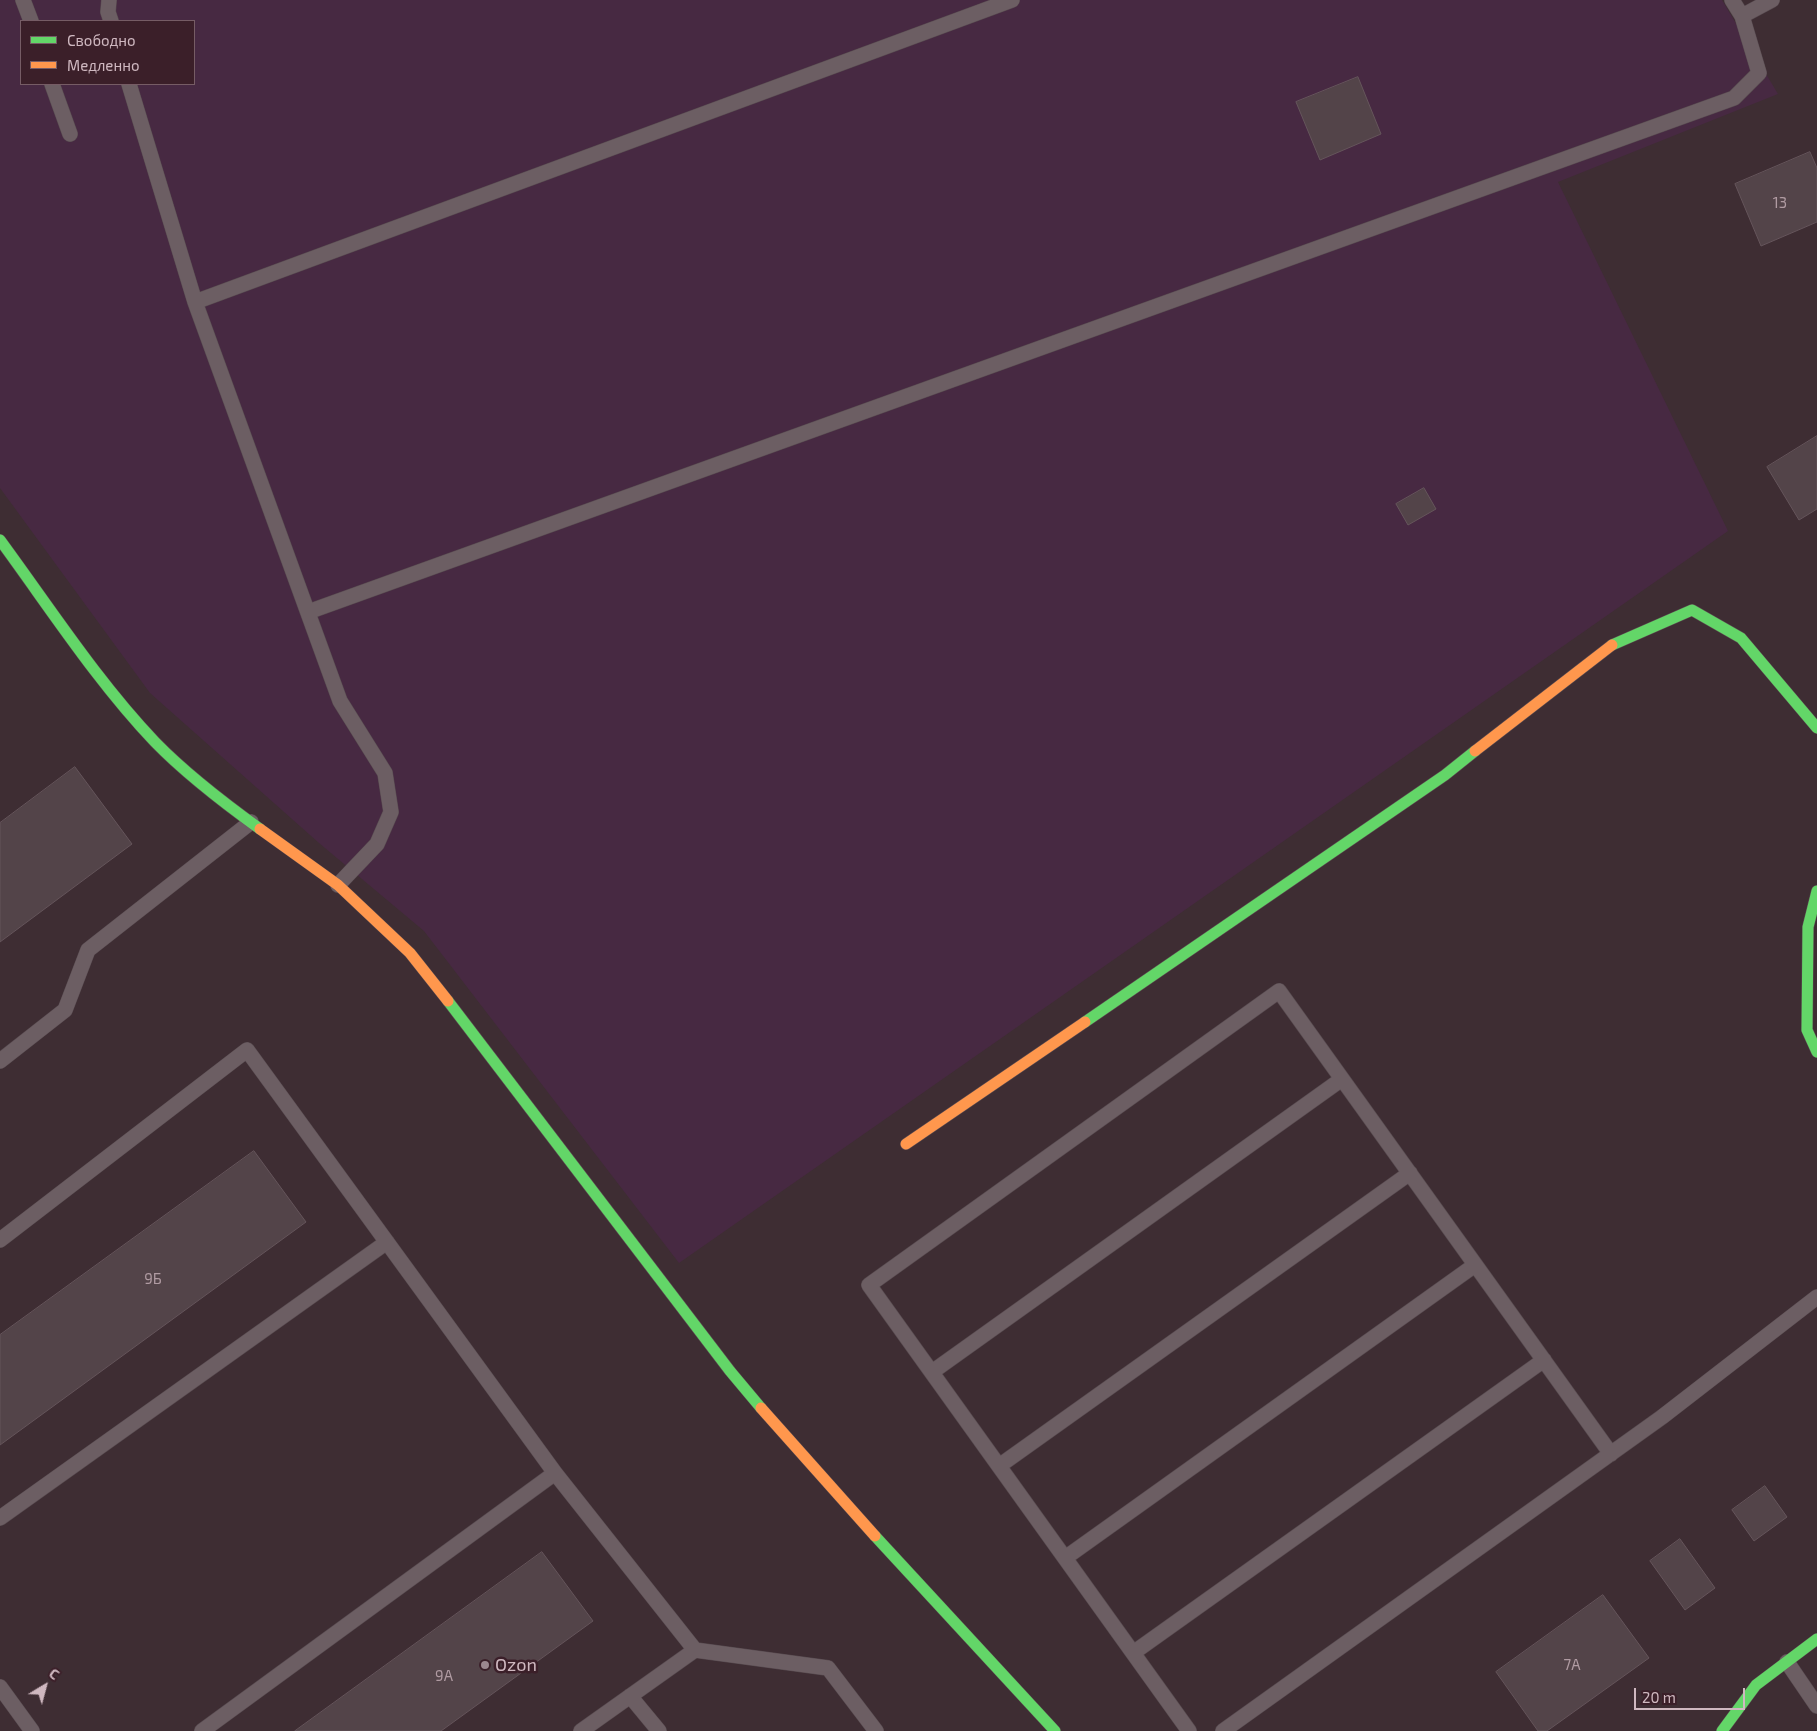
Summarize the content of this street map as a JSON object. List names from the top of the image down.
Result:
{
  "places": ["Ozon"],
  "house_numbers": [
    "13",
    "9Б",
    "7А",
    "9А"
  ],
  "legend": ["Свободно", "Медленно"],
  "scale_bar": "20 m",
  "north": "top right"
}
